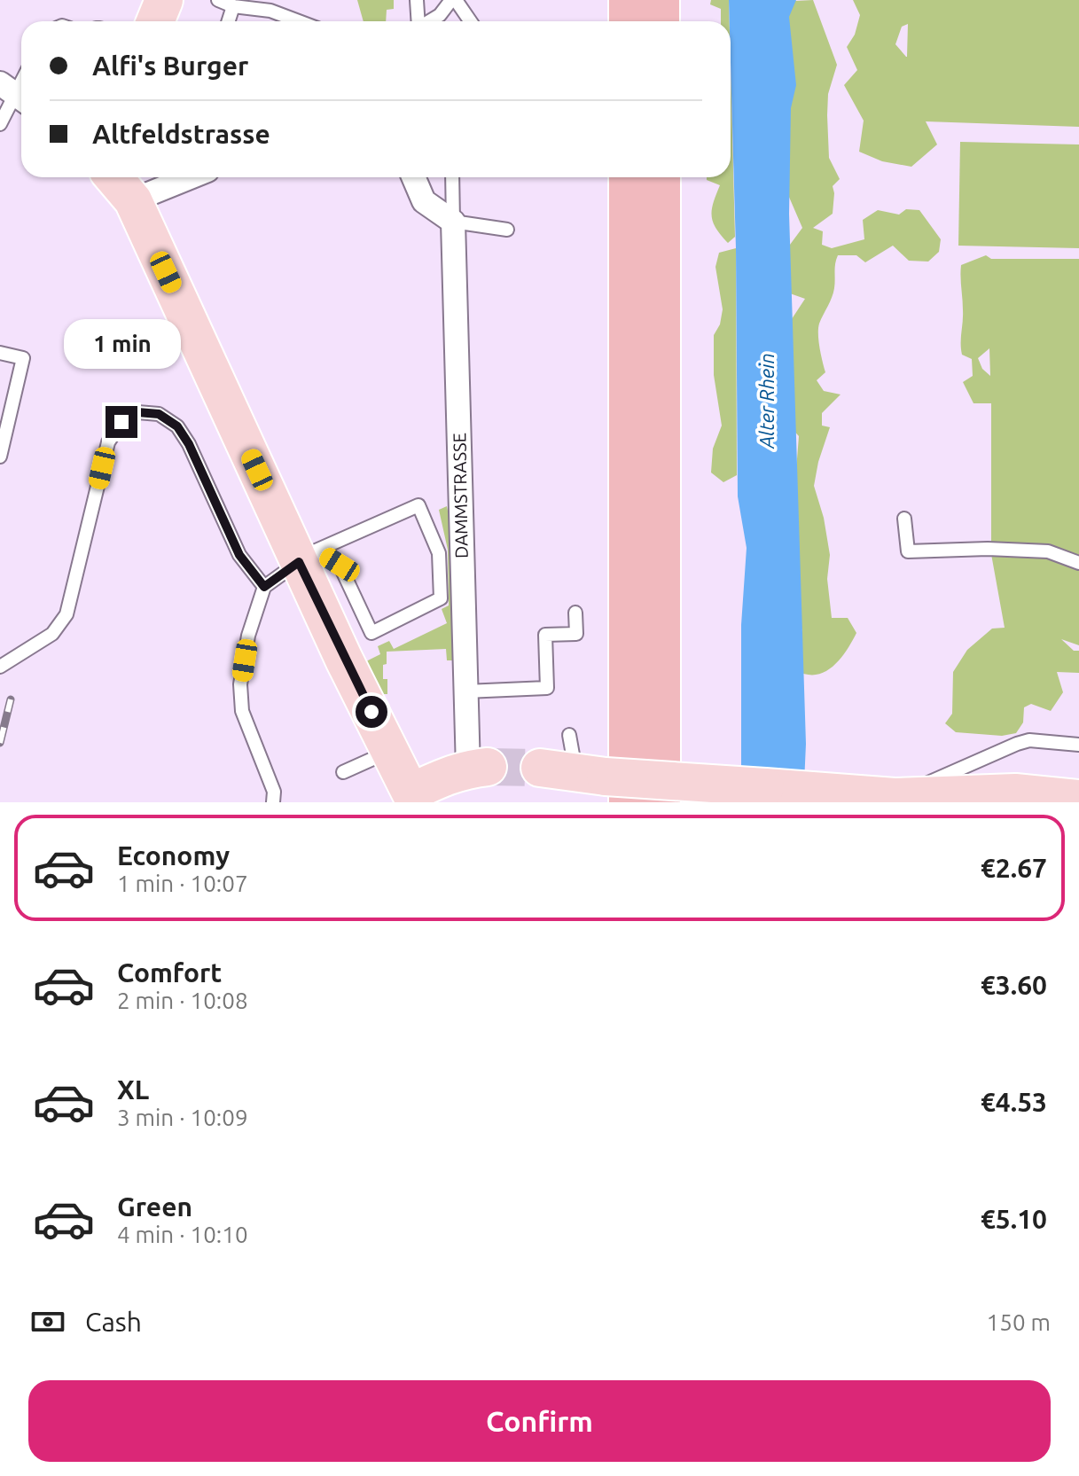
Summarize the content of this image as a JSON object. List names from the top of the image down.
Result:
{
  "streets": {
    "street": ["DAMMSTRASSE"]
  },
  "water": ["Alter Rhein"],
  "page": {
    "banner": ["Alfi's Burger", "Altfeldstrasse"],
    "bubble": "1 min",
    "list": [
      {
        "name": "Economy",
        "note": "1 min · 10:07",
        "value": "€2.67"
      },
      {
        "name": "Comfort",
        "note": "2 min · 10:08",
        "value": "€3.60"
      },
      {
        "name": "XL",
        "note": "3 min · 10:09",
        "value": "€4.53"
      },
      {
        "name": "Green",
        "note": "4 min · 10:10",
        "value": "€5.10"
      }
    ],
    "pay": ["Cash", "150 m"],
    "buttons": "Confirm"
  }
}
